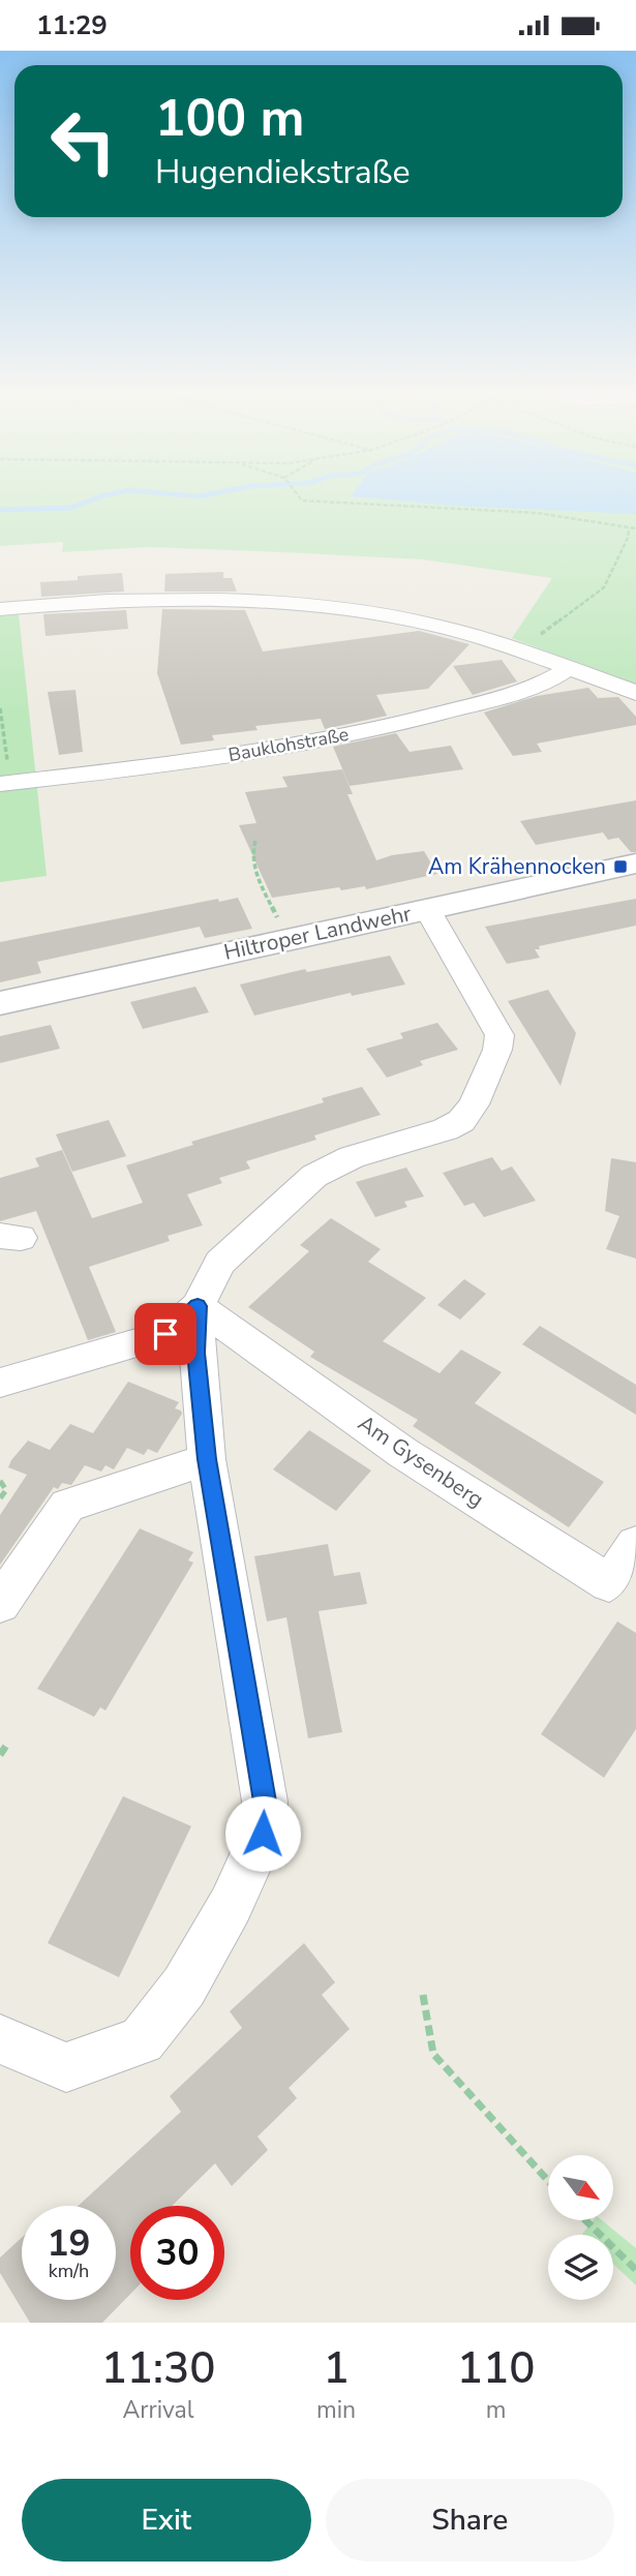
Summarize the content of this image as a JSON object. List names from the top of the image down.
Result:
{
  "streets": {
    "street": ["Bauklohstraße", "Hiltroper Landwehr", "Am Gysenberg"]
  },
  "places": {
    "transit": ["Am Krähennocken"]
  },
  "north": "bottom right",
  "page": {
    "status": "11:29",
    "turn": ["100 m", "Hugendiekstraße"],
    "speed": "19 km/h",
    "limit": "30",
    "eta": [
      "11:30",
      "Arrival",
      "1",
      "min",
      "110",
      "m"
    ],
    "buttons": ["Exit", "Share"]
  }
}
